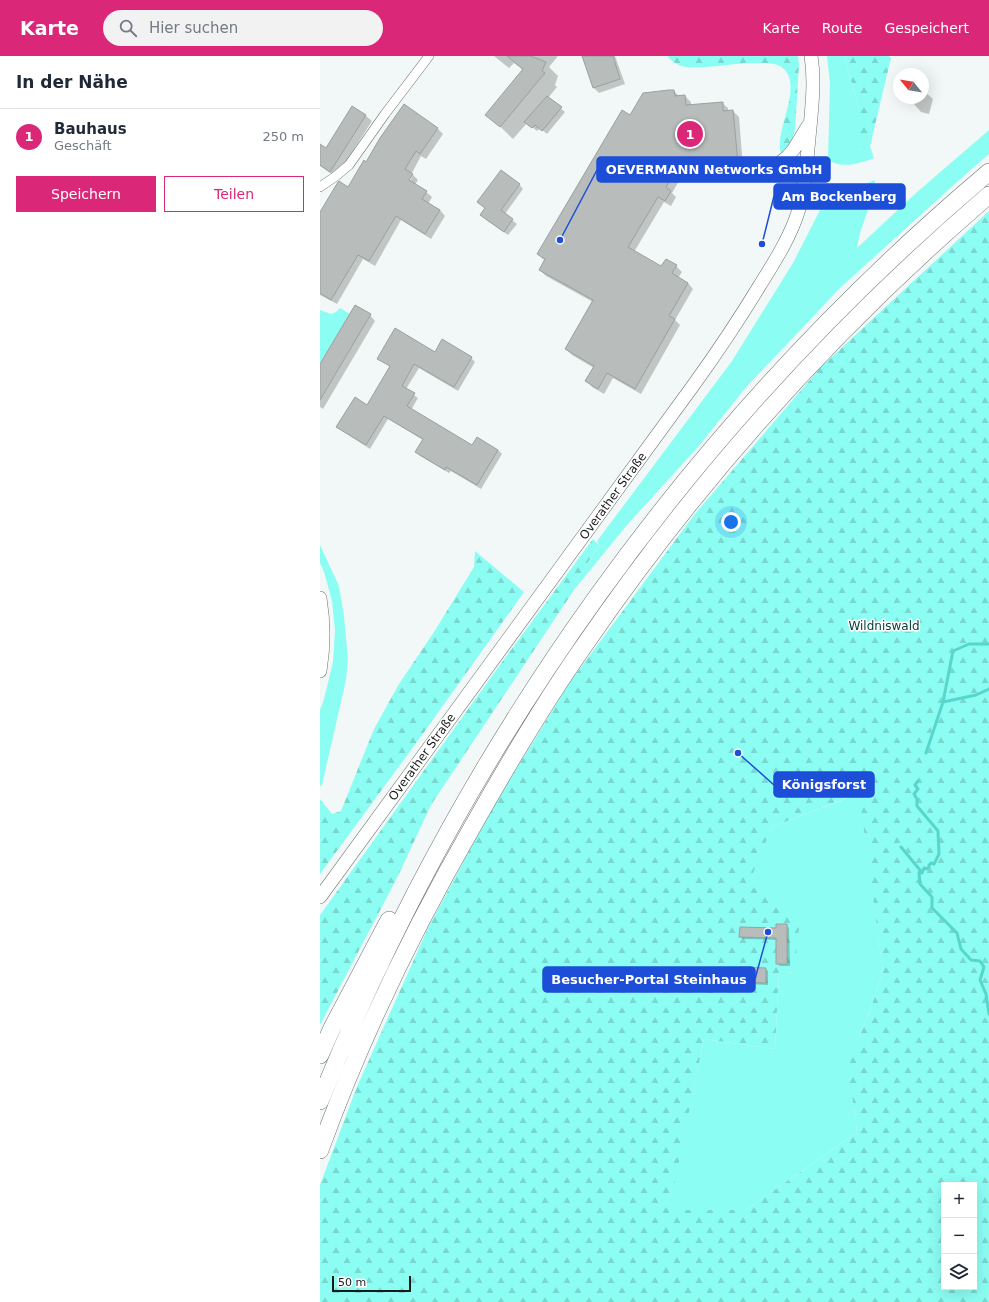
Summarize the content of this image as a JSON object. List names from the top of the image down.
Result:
{
  "streets": {
    "main road": ["Overather Straße"]
  },
  "parks": ["Wildniswald"],
  "places": [
    "OEVERMANN Networks GmbH",
    "Am Bockenberg",
    "Königsforst",
    "Besucher-Portal Steinhaus"
  ],
  "scale_bar": "50 m",
  "north": "top left",
  "page": {
    "header": "Karte",
    "search": "Hier suchen",
    "nav": ["Karte", "Route", "Gespeichert"],
    "heading": "In der Nähe",
    "list": [
      {
        "mark": "1",
        "name": "Bauhaus",
        "note": "Geschäft",
        "value": "250 m"
      }
    ],
    "pins": "1",
    "buttons": ["Speichern", "Teilen"],
    "map_buttons": ["+", "−"],
    "scale": "50 m"
  }
}
